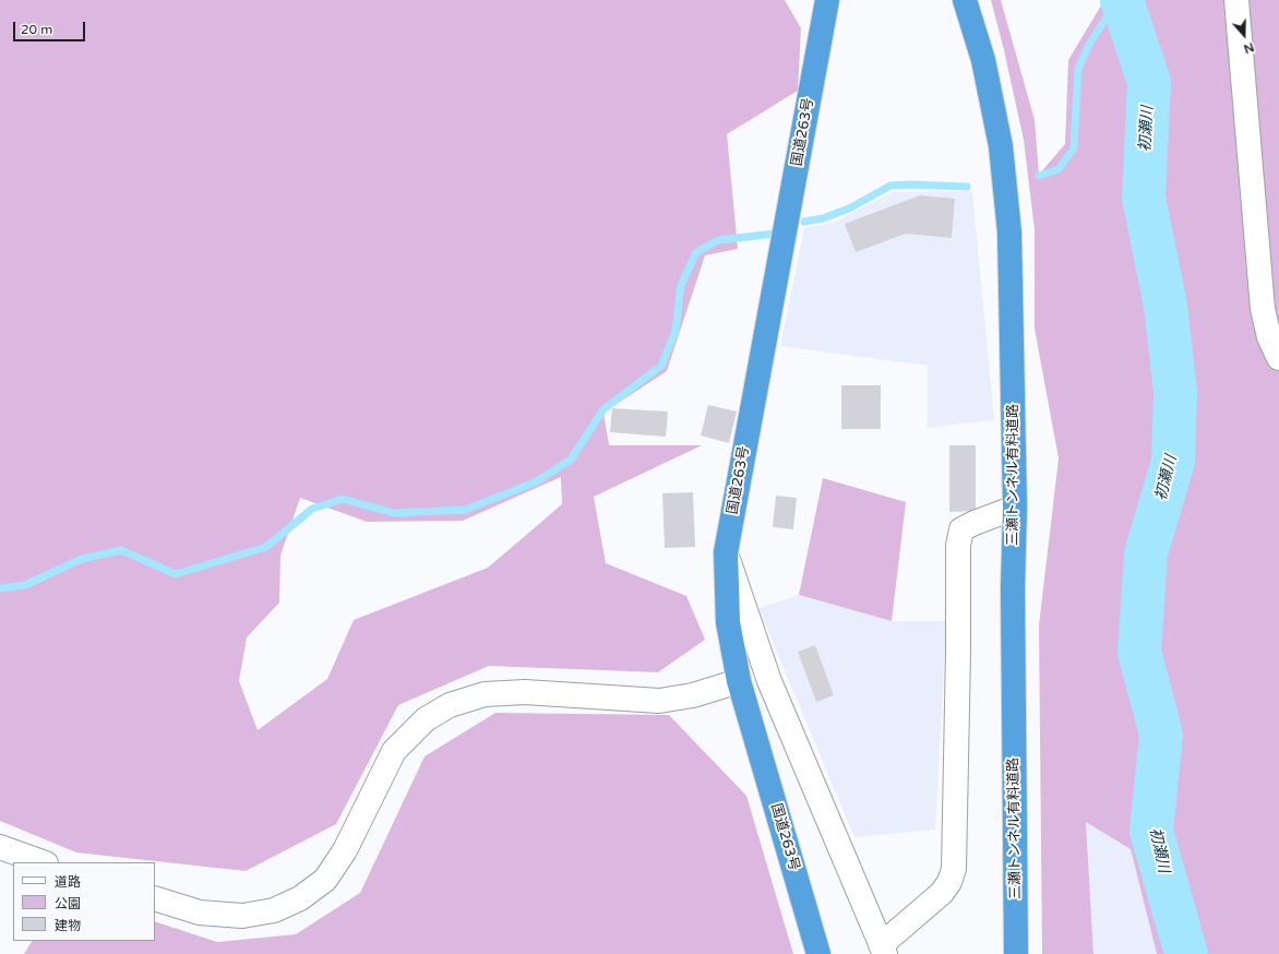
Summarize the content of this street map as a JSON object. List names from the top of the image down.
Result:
{
  "streets": {
    "highway": ["国道263号", "三瀬トンネル有料道路"]
  },
  "water": ["初瀬川"],
  "legend": ["道路", "公園", "建物"],
  "scale_bar": "20 m",
  "north": "bottom"
}
